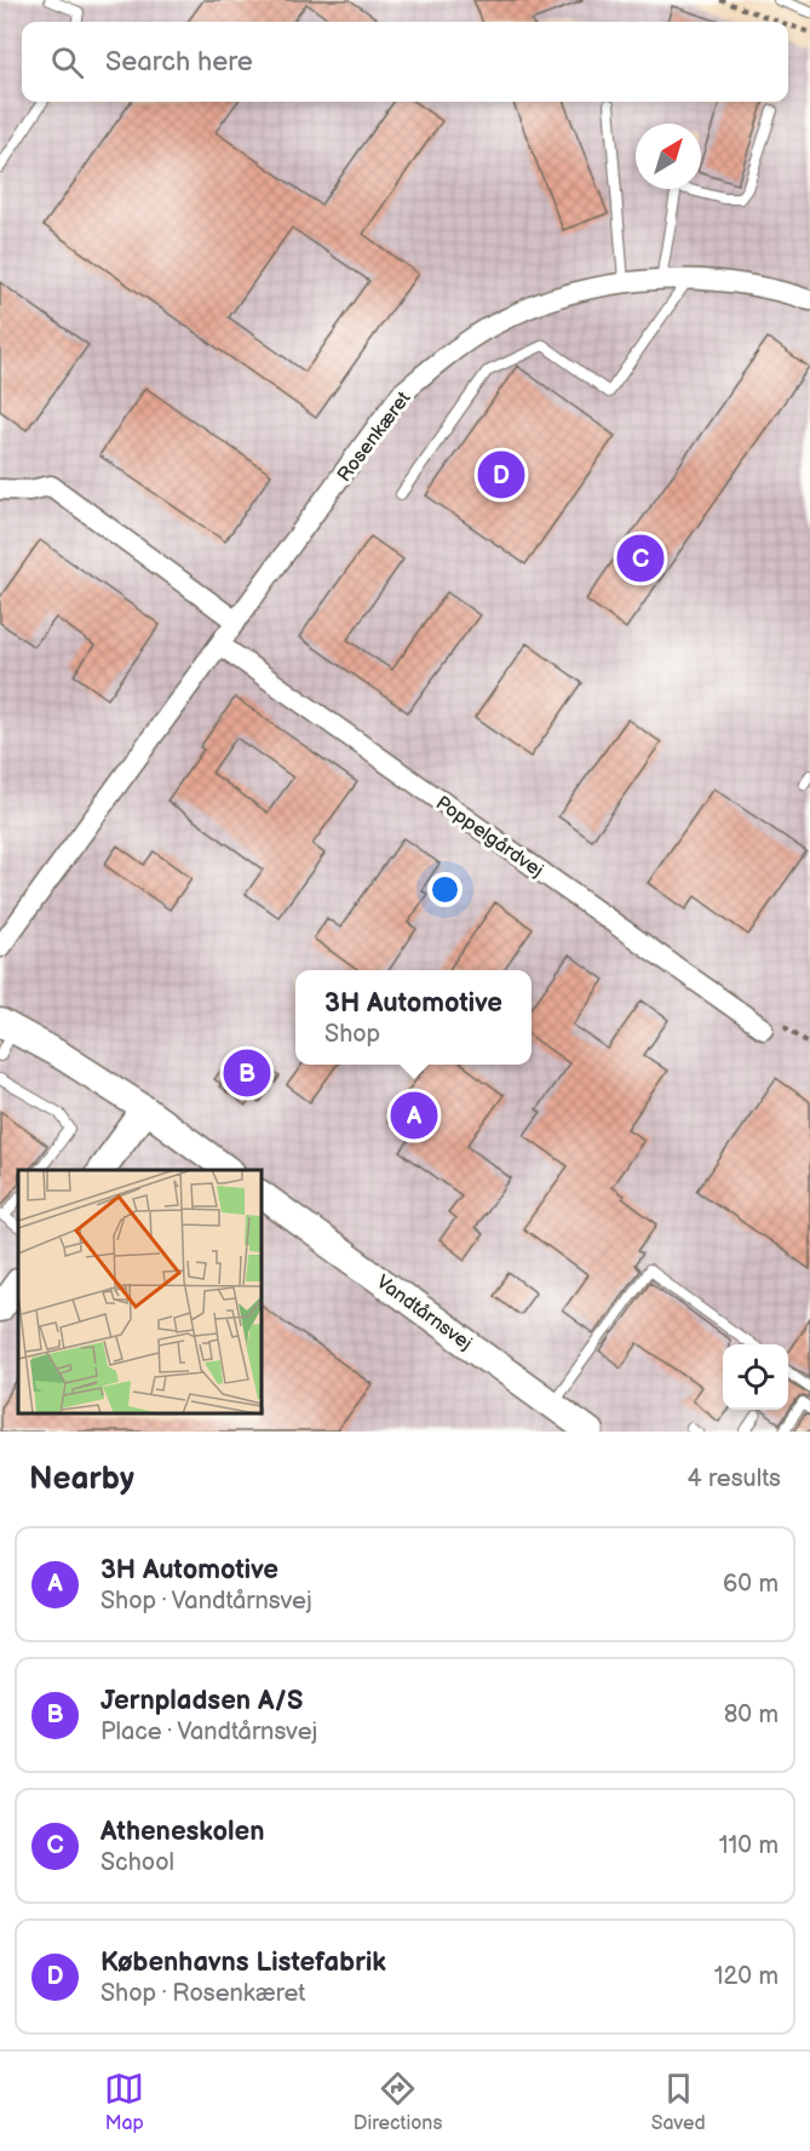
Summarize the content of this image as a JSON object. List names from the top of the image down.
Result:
{
  "streets": {
    "street": ["Rosenkæret", "Poppelgårdvej", "Vandtårnsvej"]
  },
  "crossings": [
    ["Rosenkæret", "Poppelgårdvej"]
  ],
  "north": "top right",
  "page": {
    "search": "Search here",
    "pins": [
      "D",
      "C",
      "B",
      "A"
    ],
    "popup": ["3H Automotive", "Shop"],
    "heading": ["Nearby", "4 results"],
    "list": [
      {
        "mark": "A",
        "name": "3H Automotive",
        "note": "Shop · Vandtårnsvej",
        "value": "60 m"
      },
      {
        "mark": "B",
        "name": "Jernpladsen A/S",
        "note": "Place · Vandtårnsvej",
        "value": "80 m"
      },
      {
        "mark": "C",
        "name": "Atheneskolen",
        "note": "School",
        "value": "110 m"
      },
      {
        "mark": "D",
        "name": "Københavns Listefabrik",
        "note": "Shop · Rosenkæret",
        "value": "120 m"
      }
    ],
    "nav": ["Map", "Directions", "Saved"]
  }
}
